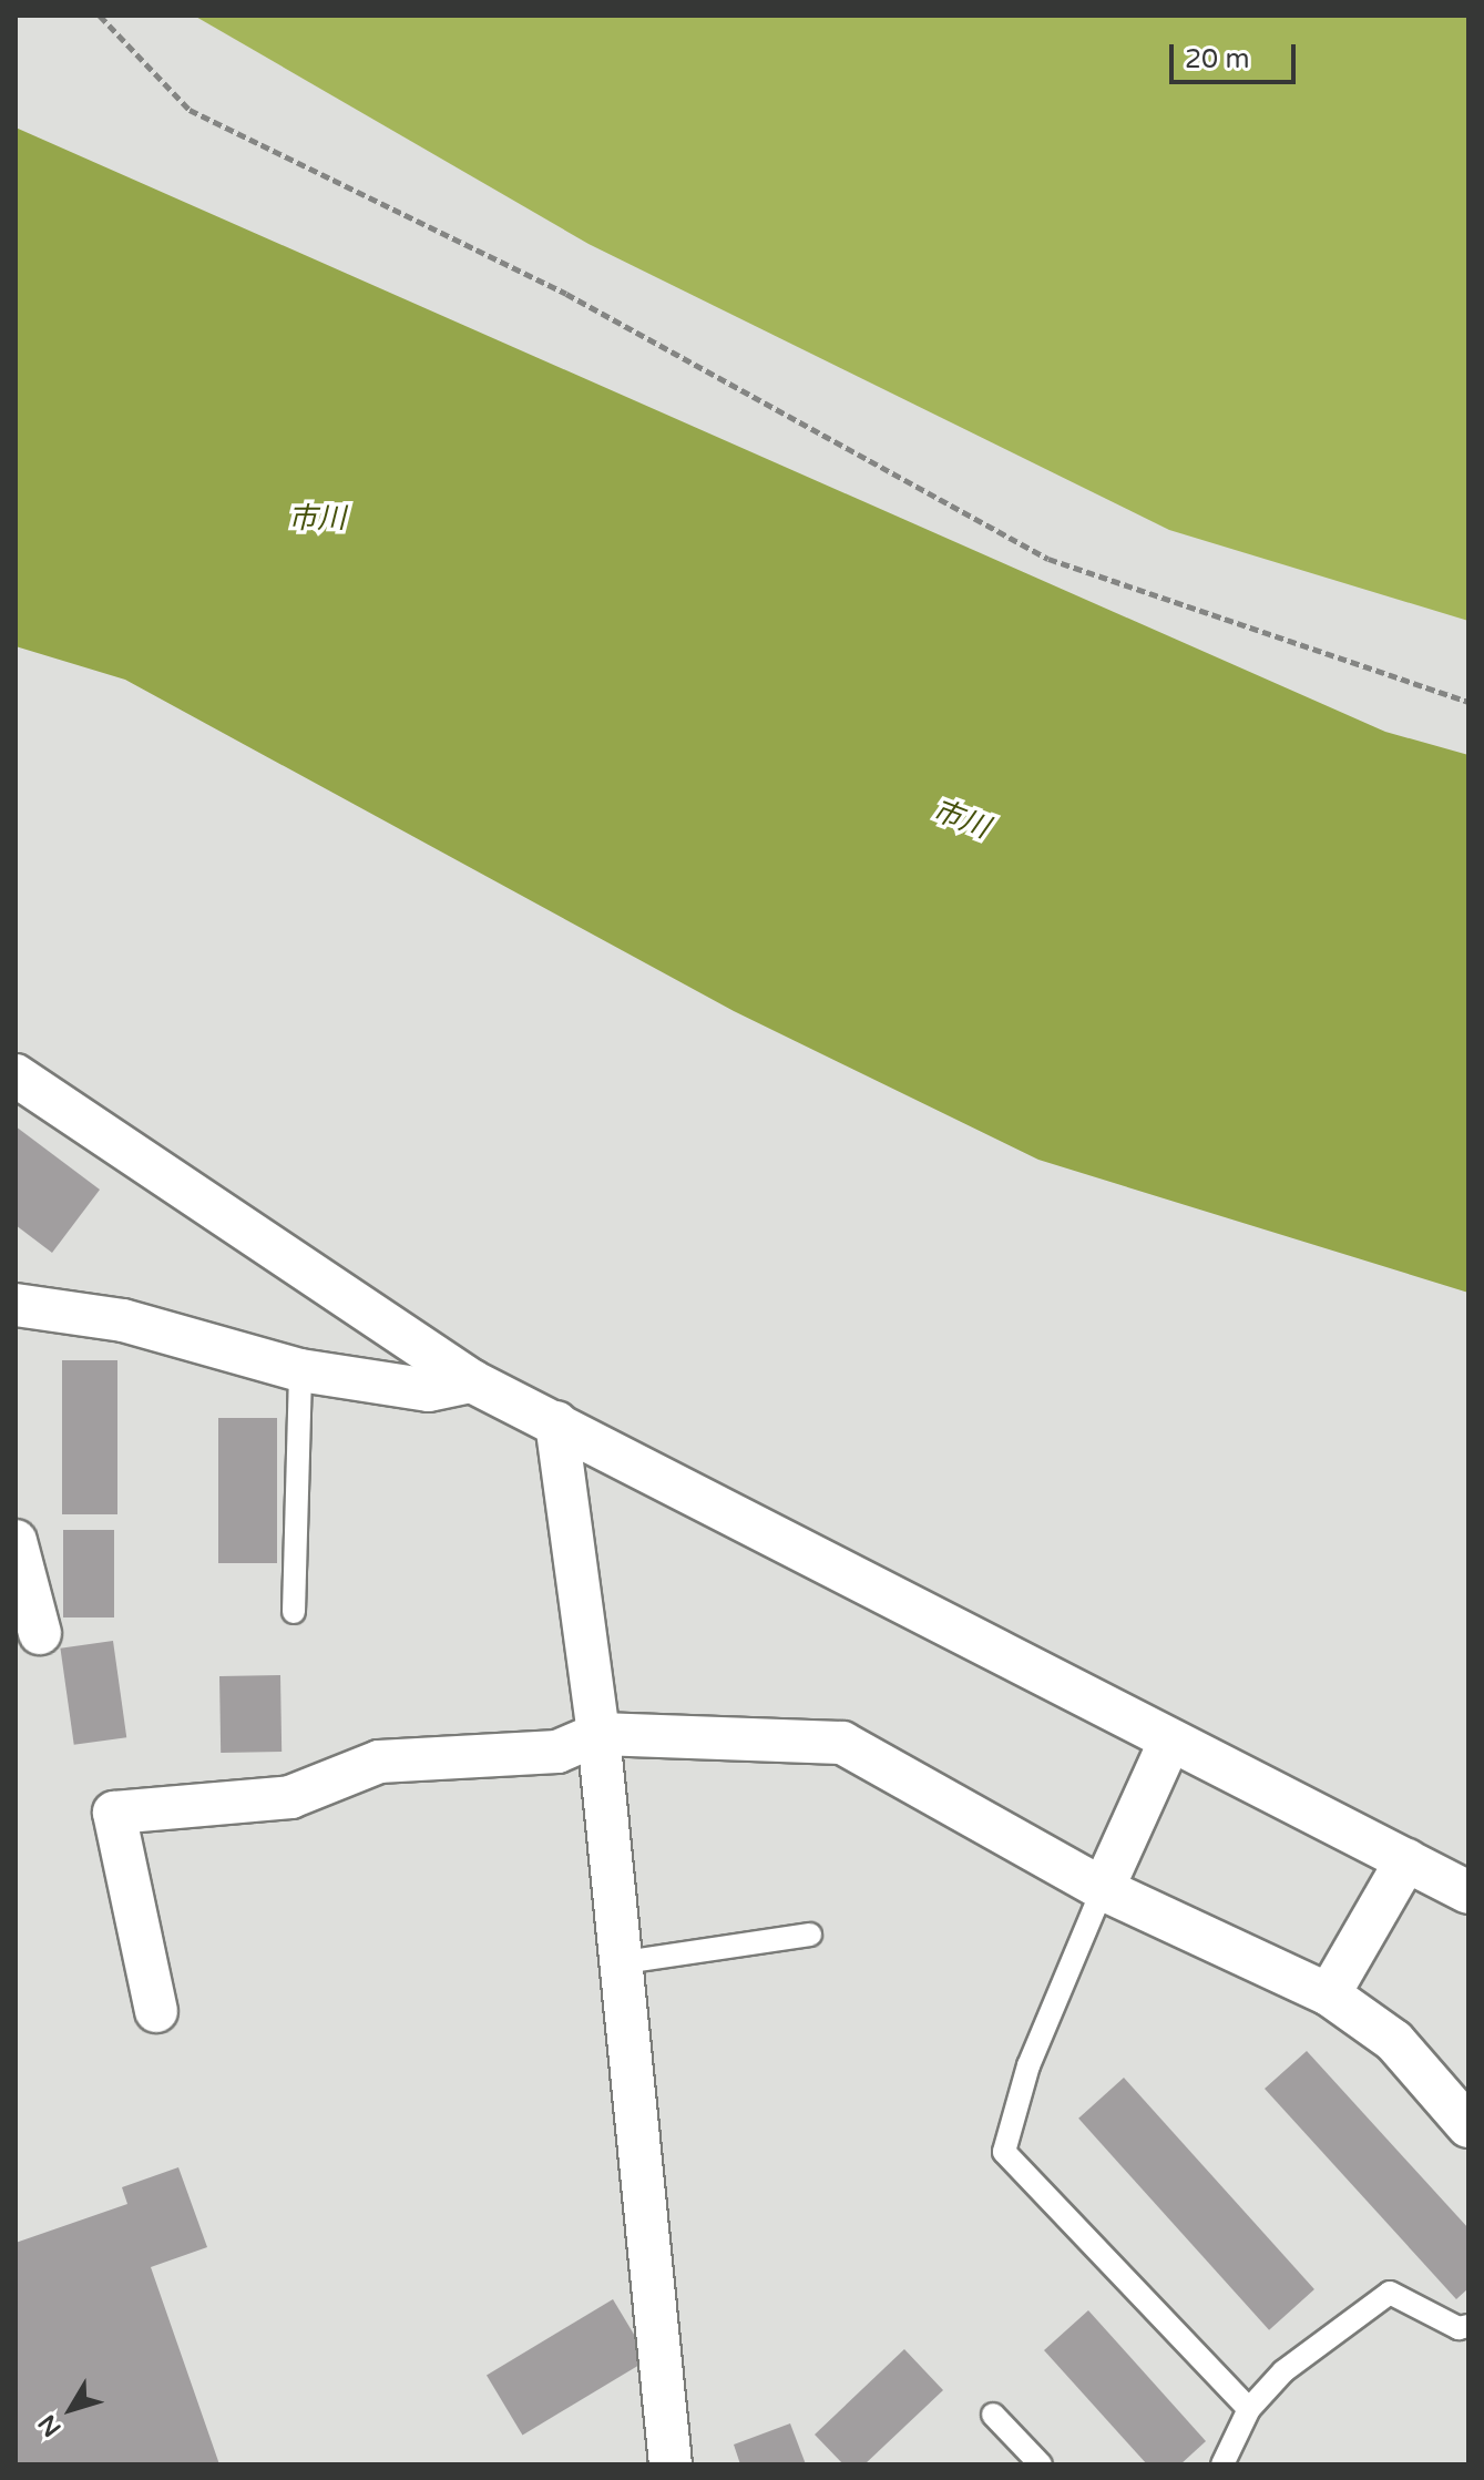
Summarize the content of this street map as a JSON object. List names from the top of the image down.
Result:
{
  "water": ["市川"],
  "scale_bar": "20 m",
  "north": "bottom left"
}
